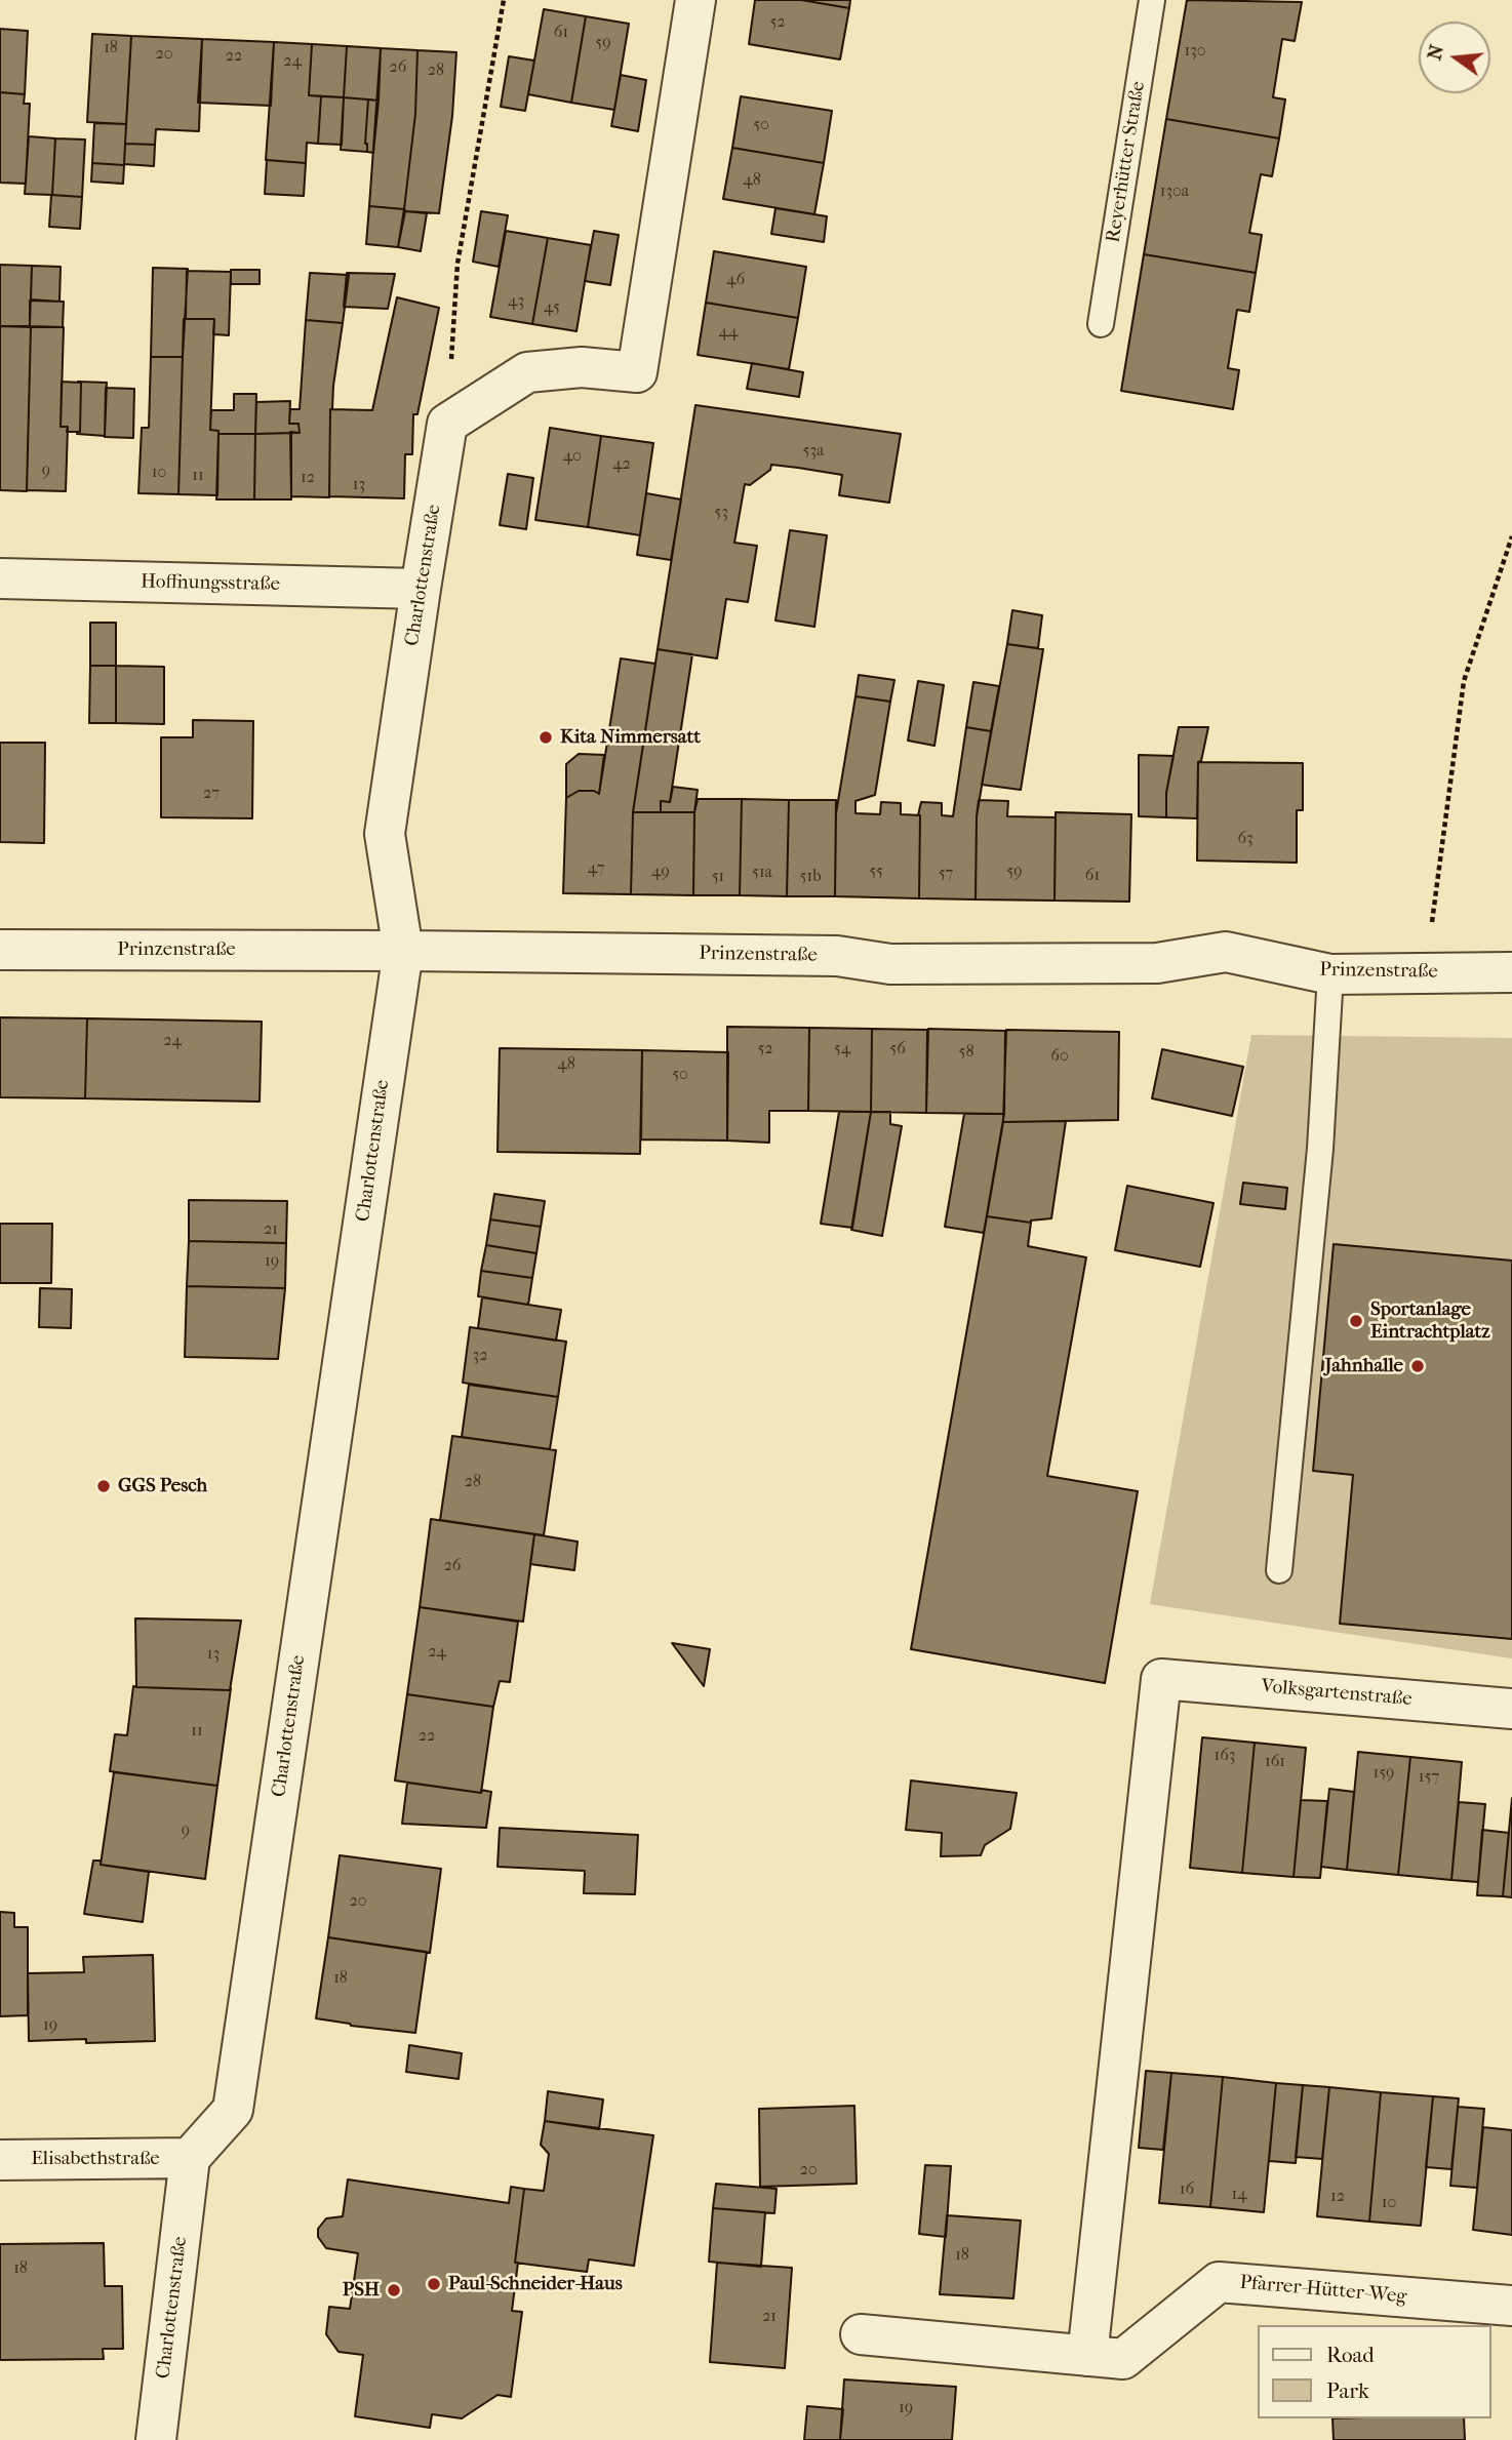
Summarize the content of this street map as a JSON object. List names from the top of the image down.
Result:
{
  "streets": {
    "street": [
      "Charlottenstraße",
      "Hoffnungsstraße",
      "Prinzenstraße",
      "Volksgartenstraße",
      "Elisabethstraße",
      "Pfarrer-Hütter-Weg"
    ],
    "lane": ["Reyerhütter Straße"]
  },
  "crossings": [
    ["Charlottenstraße", "Hoffnungsstraße"],
    ["Charlottenstraße", "Prinzenstraße"],
    ["Charlottenstraße", "Elisabethstraße"],
    ["Volksgartenstraße", "Pfarrer-Hütter-Weg"]
  ],
  "places": [
    "Kita Nimmersatt",
    "Sportanlage Eintrachtplatz",
    "Jahnhalle",
    "GGS Pesch",
    "Paul-Schneider-Haus",
    "PSH"
  ],
  "house_numbers": [
    "52",
    "61",
    "59",
    "18",
    "130",
    "20",
    "22",
    "24",
    "26",
    "28",
    "50",
    "48",
    "130a",
    "46",
    "43",
    "45",
    "44",
    "53a",
    "40",
    "42",
    "9",
    "10",
    "11",
    "12",
    "13",
    "53",
    "27",
    "63",
    "47",
    "49",
    "55",
    "59",
    "51a",
    "57",
    "61",
    "51",
    "51b",
    "24",
    "52",
    "54",
    "56",
    "58",
    "60",
    "48",
    "50",
    "21",
    "19",
    "32",
    "28",
    "26",
    "24",
    "13",
    "11",
    "22",
    "163",
    "161",
    "159",
    "157",
    "9",
    "20",
    "18",
    "19",
    "20",
    "16",
    "14",
    "12",
    "10",
    "18",
    "18",
    "21",
    "19"
  ],
  "legend": ["Road", "Park"],
  "north": "left"
}
